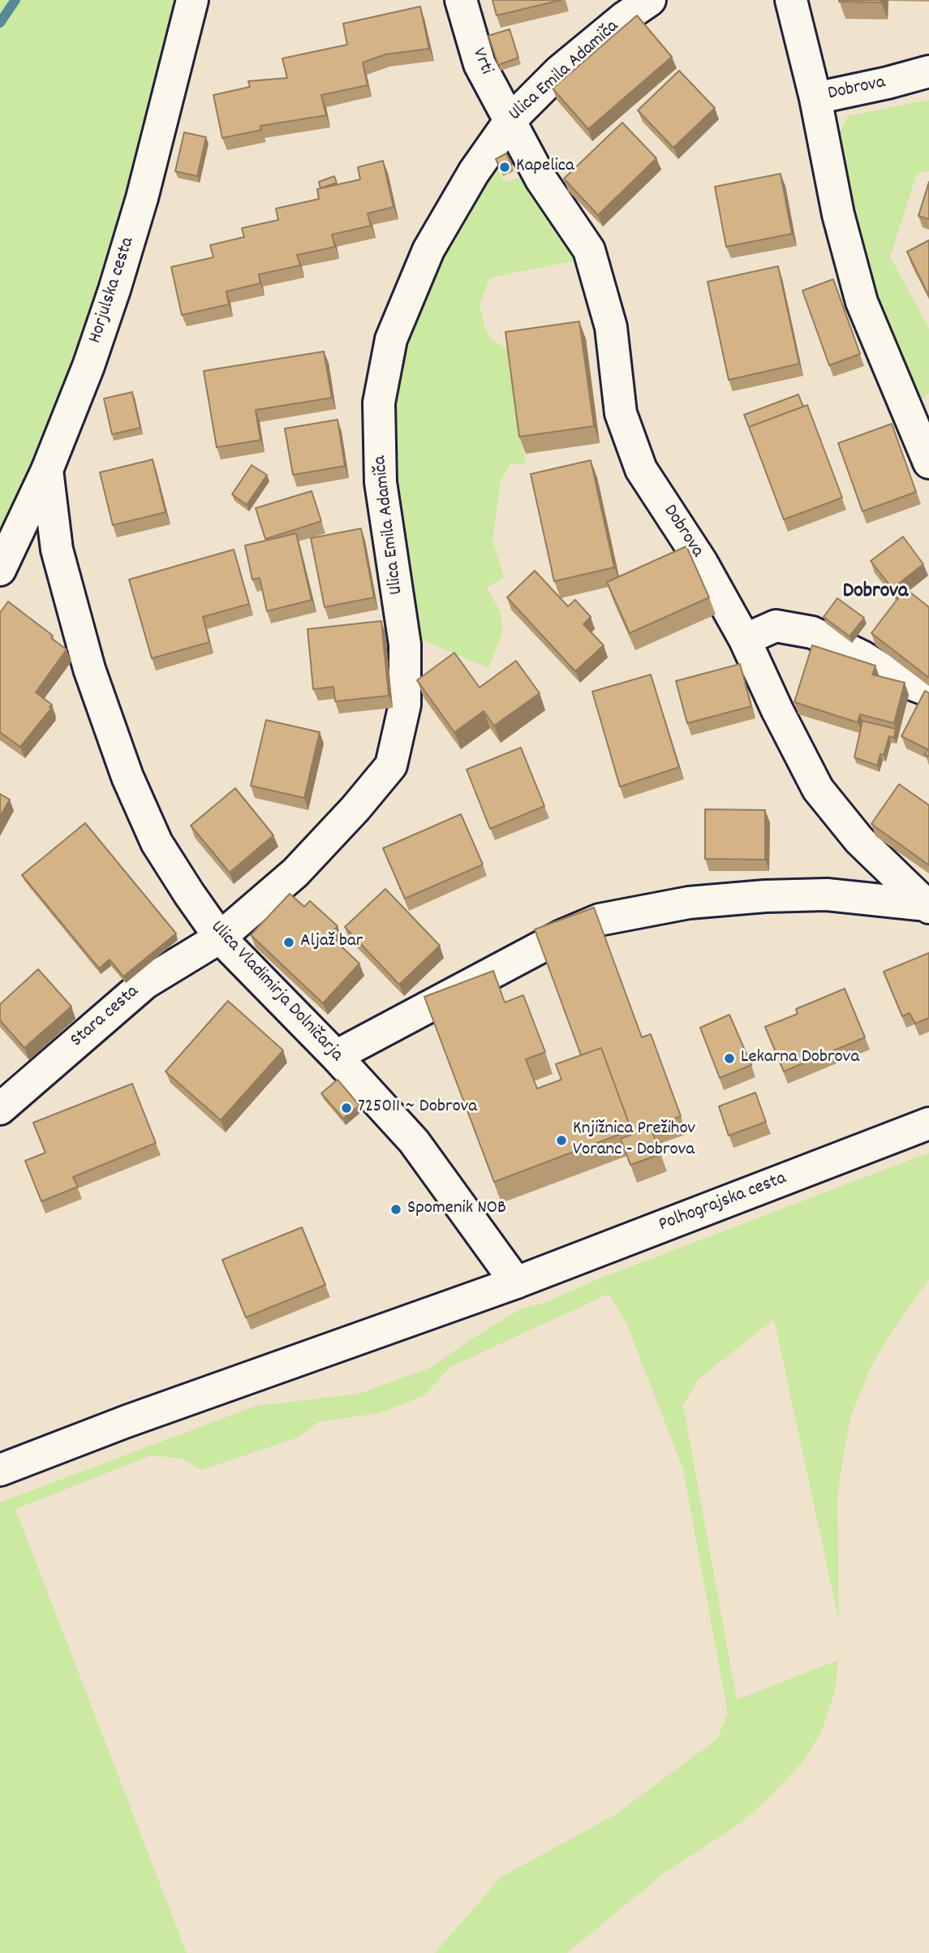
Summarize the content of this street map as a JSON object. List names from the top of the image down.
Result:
{
  "streets": {
    "street": [
      "Vrti",
      "Ulica Emila Adamiča",
      "Dobrova",
      "Horjulska cesta",
      "Ulica Vladimirja Dolničarja",
      "Stara cesta",
      "Polhograjska cesta"
    ]
  },
  "crossings": [
    ["Vrti", "Ulica Emila Adamiča"],
    ["Vrti", "Dobrova"],
    ["Ulica Emila Adamiča", "Dobrova"],
    ["Ulica Emila Adamiča", "Ulica Vladimirja Dolničarja"],
    ["Ulica Emila Adamiča", "Stara cesta"],
    ["Horjulska cesta", "Ulica Vladimirja Dolničarja"],
    ["Ulica Vladimirja Dolničarja", "Stara cesta"],
    ["Ulica Vladimirja Dolničarja", "Polhograjska cesta"]
  ],
  "districts": ["Dobrova"],
  "places": [
    "Kapelica",
    "Aljaž bar",
    "Lekarna Dobrova",
    "725011 ~ Dobrova",
    "Knjižnica Prežihov Voranc - Dobrova",
    "Spomenik NOB"
  ]
}
